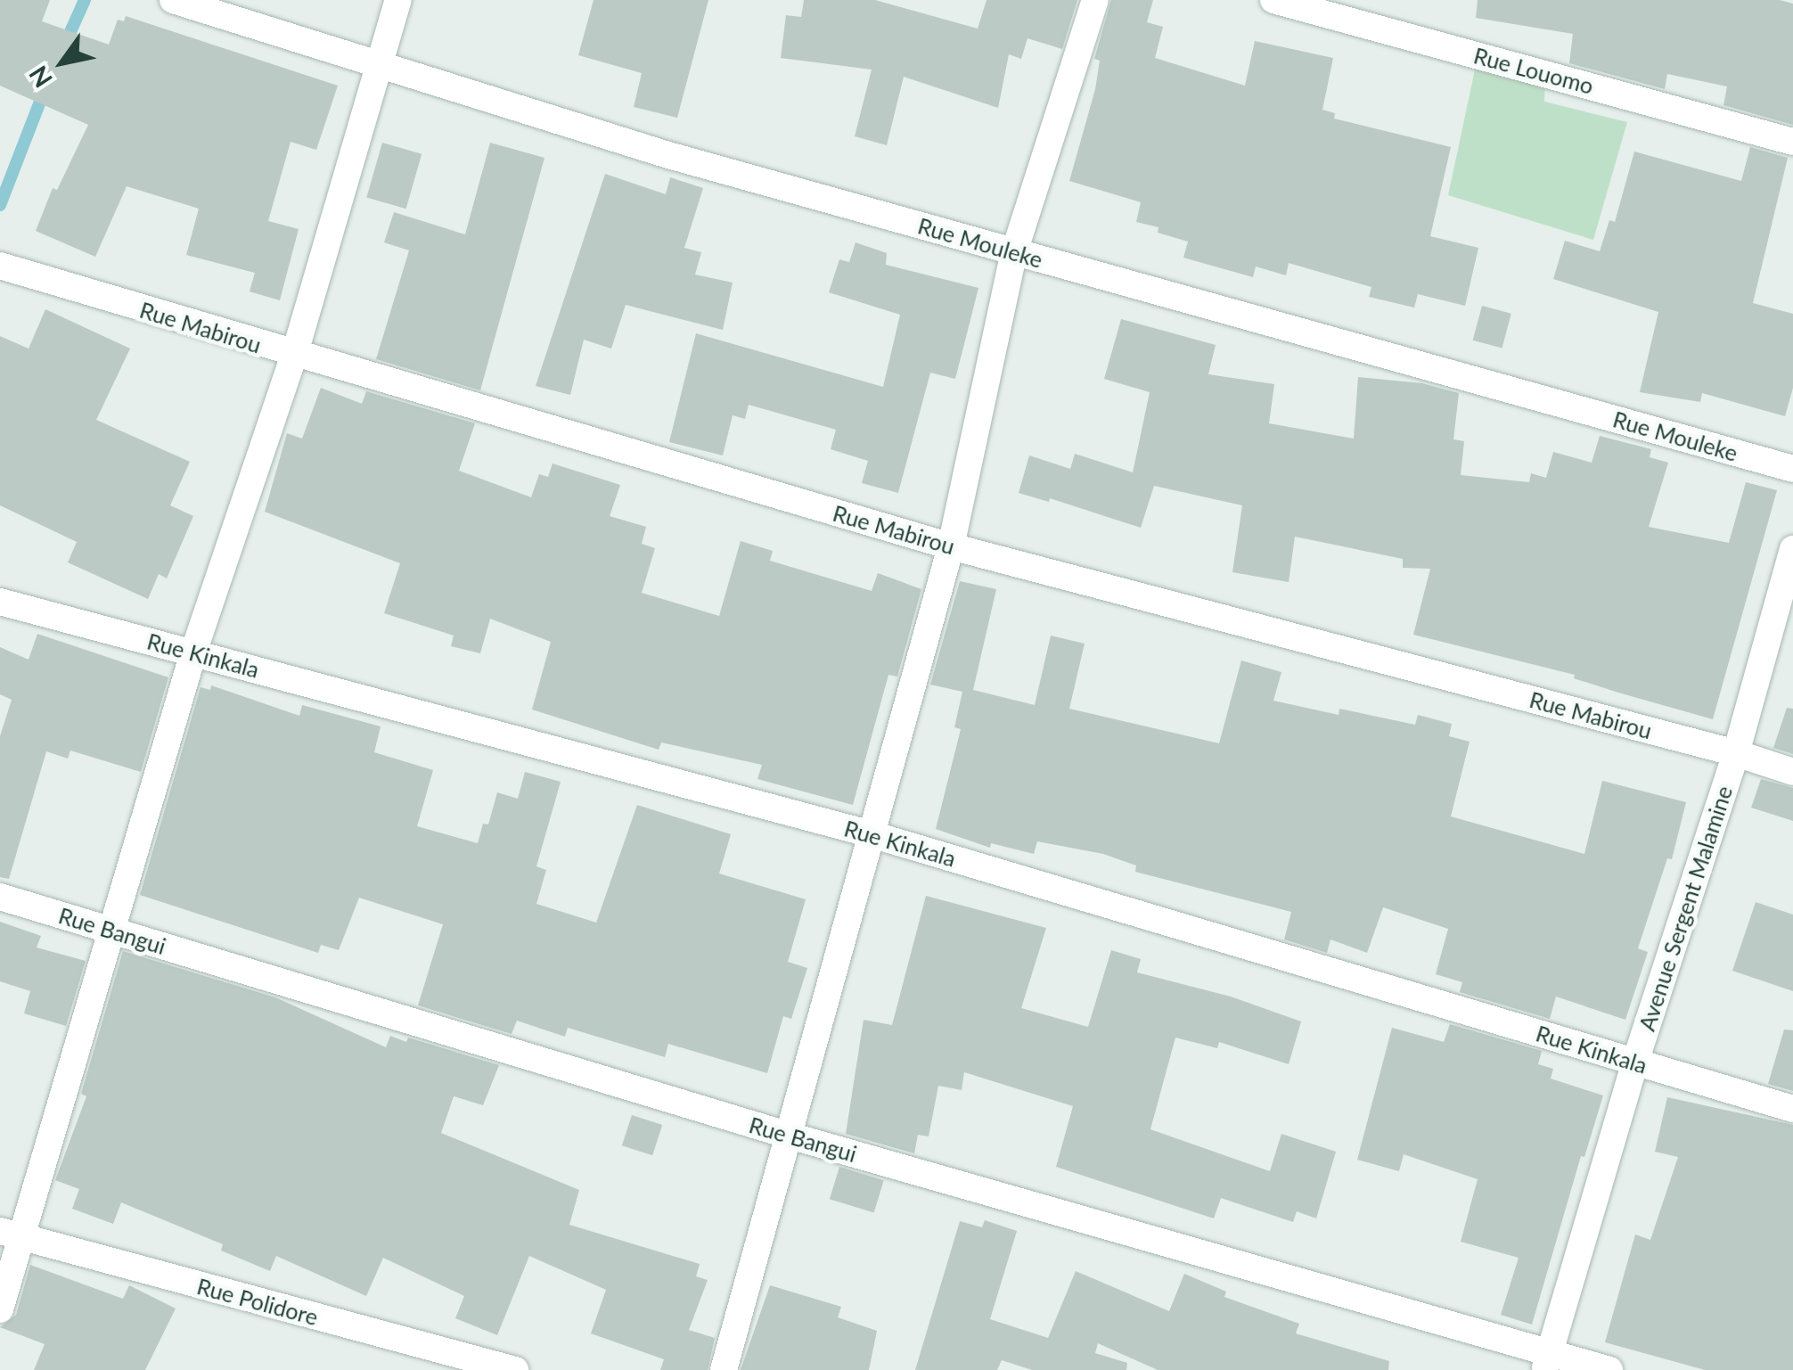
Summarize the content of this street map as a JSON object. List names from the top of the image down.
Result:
{
  "streets": {
    "street": [
      "Rue Louomo",
      "Rue Mouleke",
      "Rue Mabirou",
      "Rue Kinkala",
      "Avenue Sergent Malamine",
      "Rue Bangui",
      "Rue Polidore"
    ]
  },
  "crossings": [
    ["Rue Mabirou", "Avenue Sergent Malamine"],
    ["Rue Kinkala", "Avenue Sergent Malamine"],
    ["Avenue Sergent Malamine", "Rue Bangui"]
  ],
  "north": "bottom left"
}
